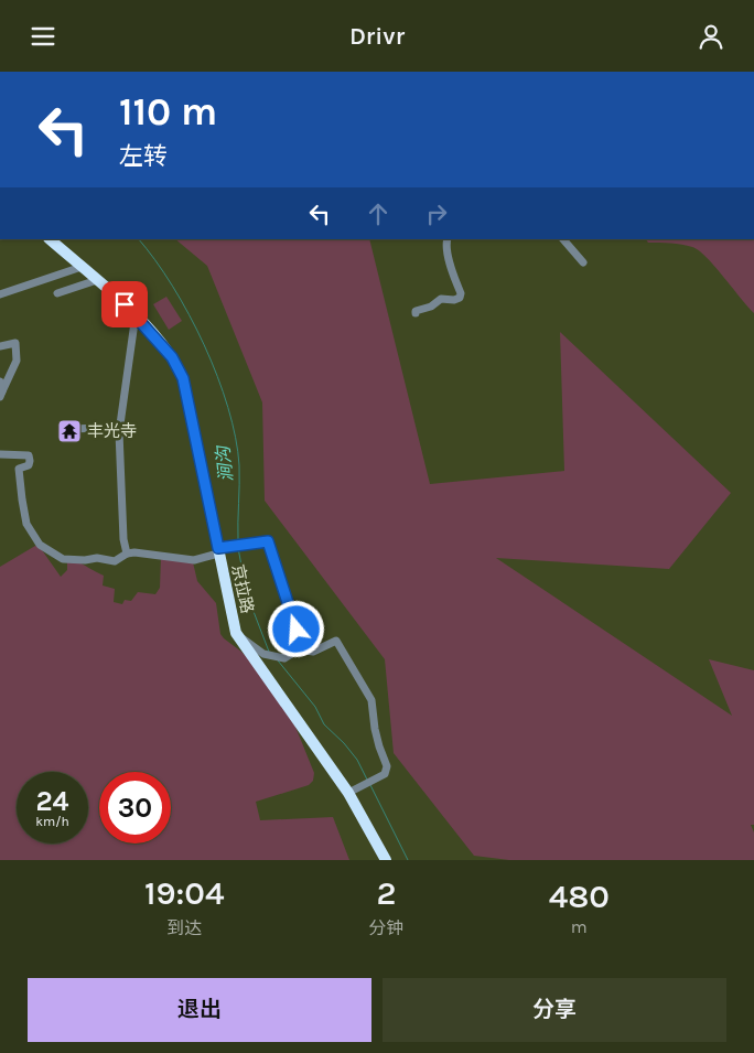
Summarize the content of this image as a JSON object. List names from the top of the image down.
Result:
{
  "streets": {
    "highway": ["京拉路"]
  },
  "water": ["涧沟"],
  "places": {
    "temple": ["丰光寺"]
  },
  "page": {
    "header": "Drivr",
    "turn": ["110 m", "左转"],
    "speed": "24 km/h",
    "limit": "30",
    "eta": [
      "19:04",
      "到达",
      "2",
      "分钟",
      "480",
      "m"
    ],
    "buttons": ["退出", "分享"]
  }
}
